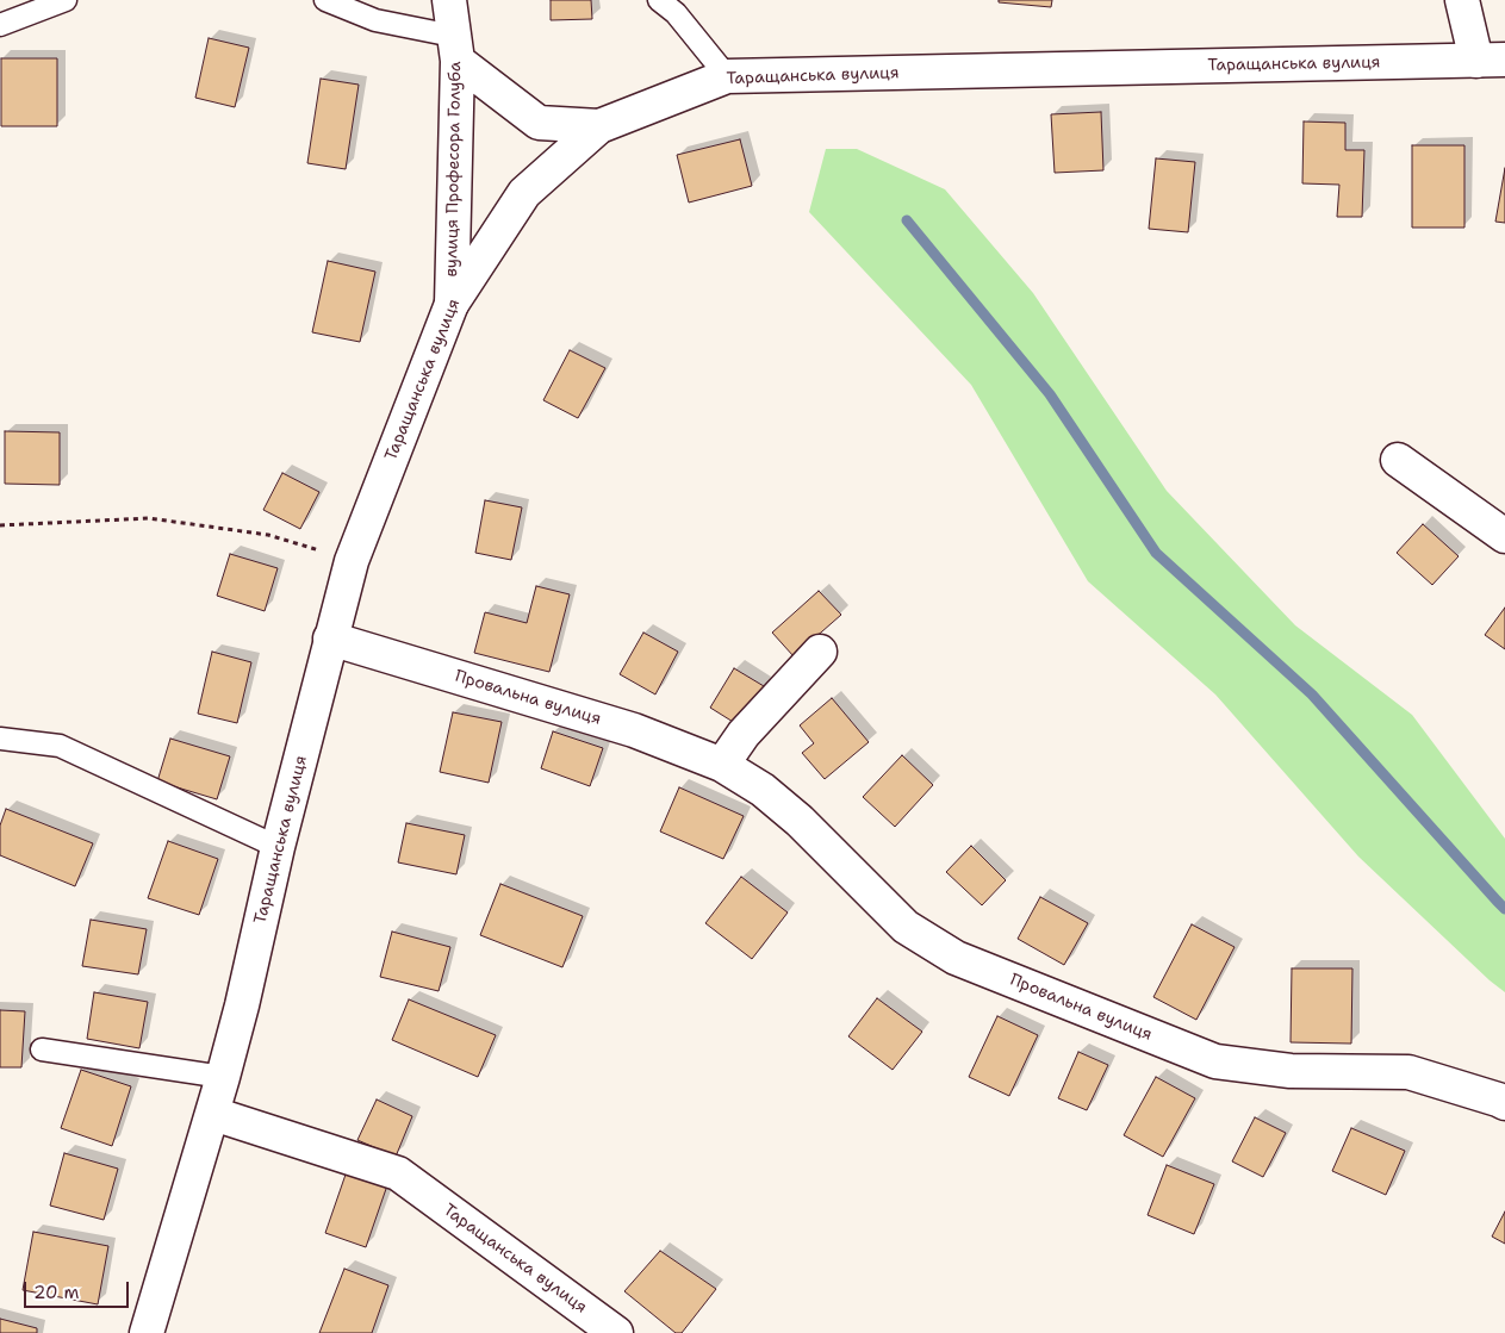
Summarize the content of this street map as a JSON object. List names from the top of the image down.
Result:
{
  "streets": {
    "street": ["Таращанська вулиця", "вулиця Професора Голуба", "Провальна вулиця"]
  },
  "crossings": [
    ["Таращанська вулиця", "вулиця Професора Голуба"],
    ["Таращанська вулиця", "Провальна вулиця"]
  ],
  "scale_bar": "20 m"
}
